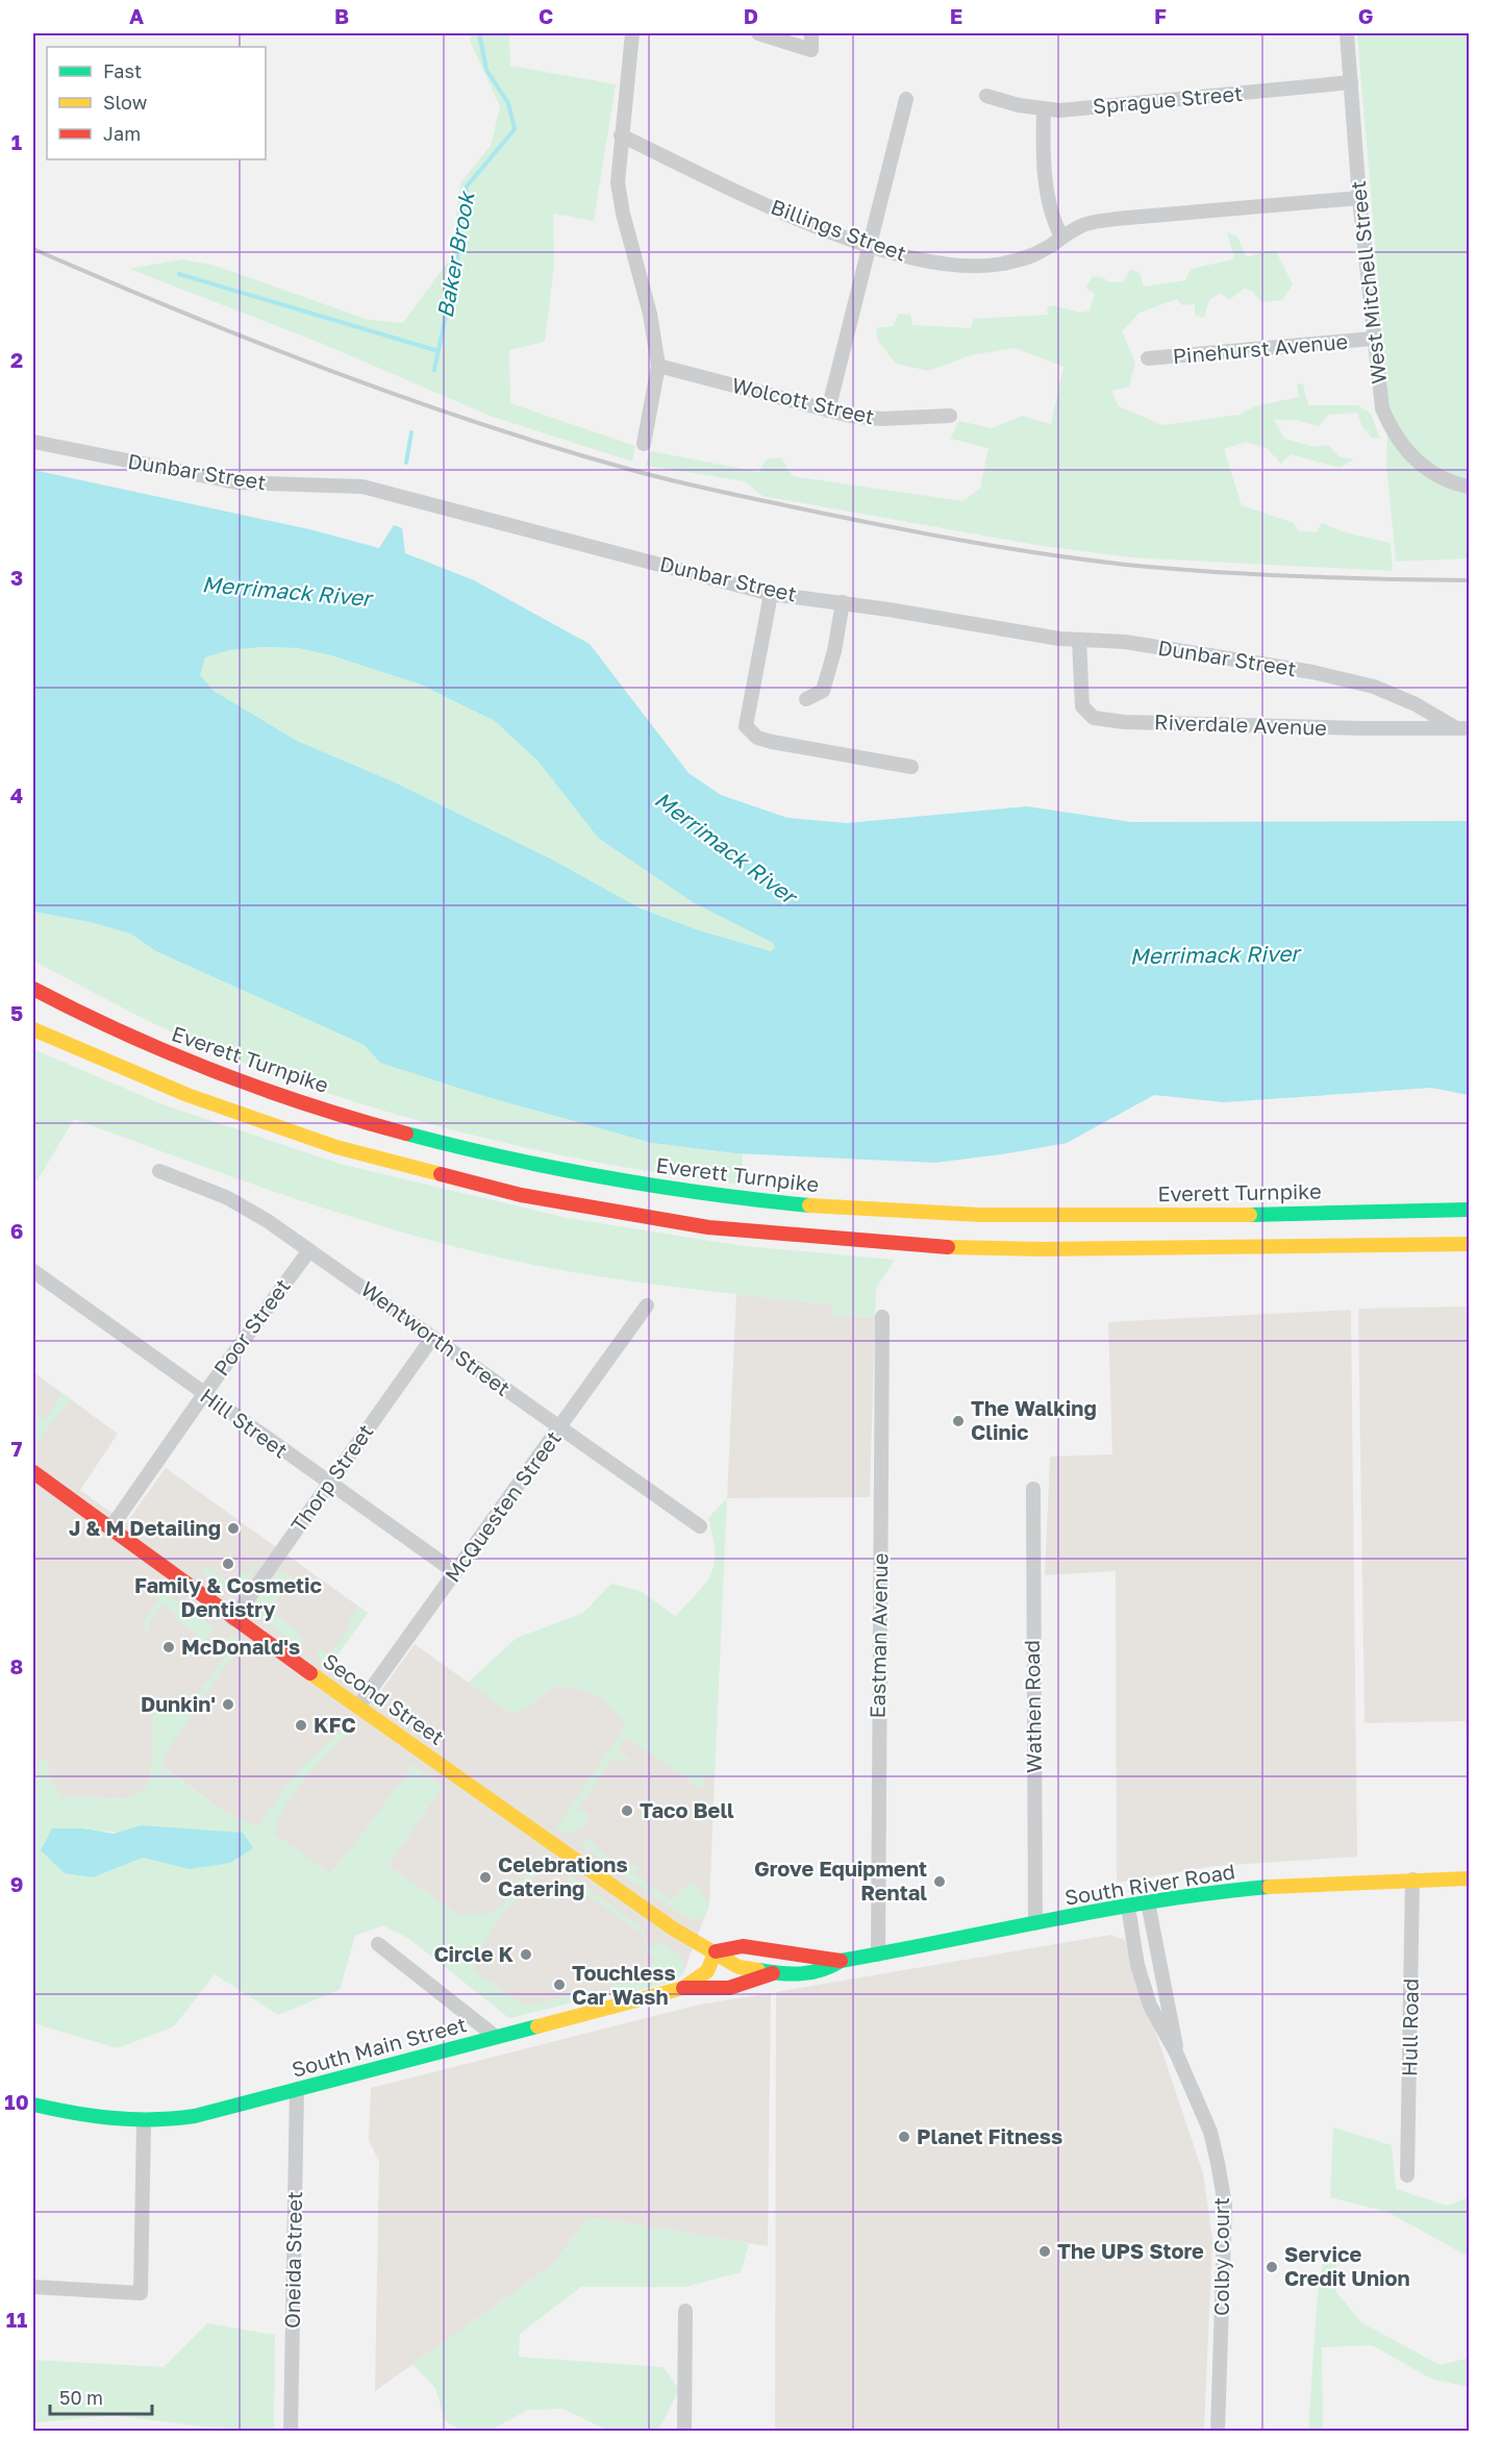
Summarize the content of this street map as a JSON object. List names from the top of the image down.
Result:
{
  "streets": {
    "main road": [
      "Everett Turnpike",
      "Second Street",
      "South River Road",
      "South Main Street"
    ],
    "street": [
      "Sprague Street",
      "Billings Street",
      "West Mitchell Street",
      "Pinehurst Avenue",
      "Wolcott Street",
      "Dunbar Street",
      "Riverdale Avenue",
      "Poor Street",
      "Wentworth Street",
      "Hill Street",
      "Thorp Street",
      "McQuesten Street",
      "Eastman Avenue",
      "Wathen Road",
      "Hull Road",
      "Colby Court",
      "Oneida Street"
    ]
  },
  "crossings": [
    ["Sprague Street", "West Mitchell Street"],
    ["Billings Street", "West Mitchell Street"],
    ["West Mitchell Street", "Pinehurst Avenue"],
    ["Dunbar Street", "Riverdale Avenue"],
    ["Poor Street", "Wentworth Street"],
    ["Poor Street", "Hill Street"],
    ["Poor Street", "Second Street"],
    ["Wentworth Street", "Thorp Street"],
    ["Wentworth Street", "McQuesten Street"],
    ["Hill Street", "Thorp Street"],
    ["Hill Street", "McQuesten Street"],
    ["Thorp Street", "Second Street"],
    ["McQuesten Street", "Second Street"],
    ["Eastman Avenue", "South River Road"],
    ["Second Street", "South River Road"],
    ["Second Street", "South Main Street"],
    ["Wathen Road", "South River Road"],
    ["South River Road", "Hull Road"],
    ["South River Road", "South Main Street"],
    ["South River Road", "Colby Court"],
    ["South Main Street", "Oneida Street"]
  ],
  "water": ["Baker Brook", "Merrimack River"],
  "places": [
    "The Walking Clinic",
    "J & M Detailing",
    "Family & Cosmetic Dentistry",
    "McDonald's",
    "Dunkin'",
    "KFC",
    "Taco Bell",
    "Celebrations Catering",
    "Grove Equipment Rental",
    "Circle K",
    "Touchless Car Wash",
    "Planet Fitness",
    "The UPS Store",
    "Service Credit Union"
  ],
  "legend": ["Fast", "Slow", "Jam"],
  "scale_bar": "50 m",
  "grid": {
    "columns": [
      "A",
      "B",
      "C",
      "D",
      "E",
      "F",
      "G"
    ],
    "rows": [
      "1",
      "2",
      "3",
      "4",
      "5",
      "6",
      "7",
      "8",
      "9",
      "10",
      "11"
    ]
  }
}
